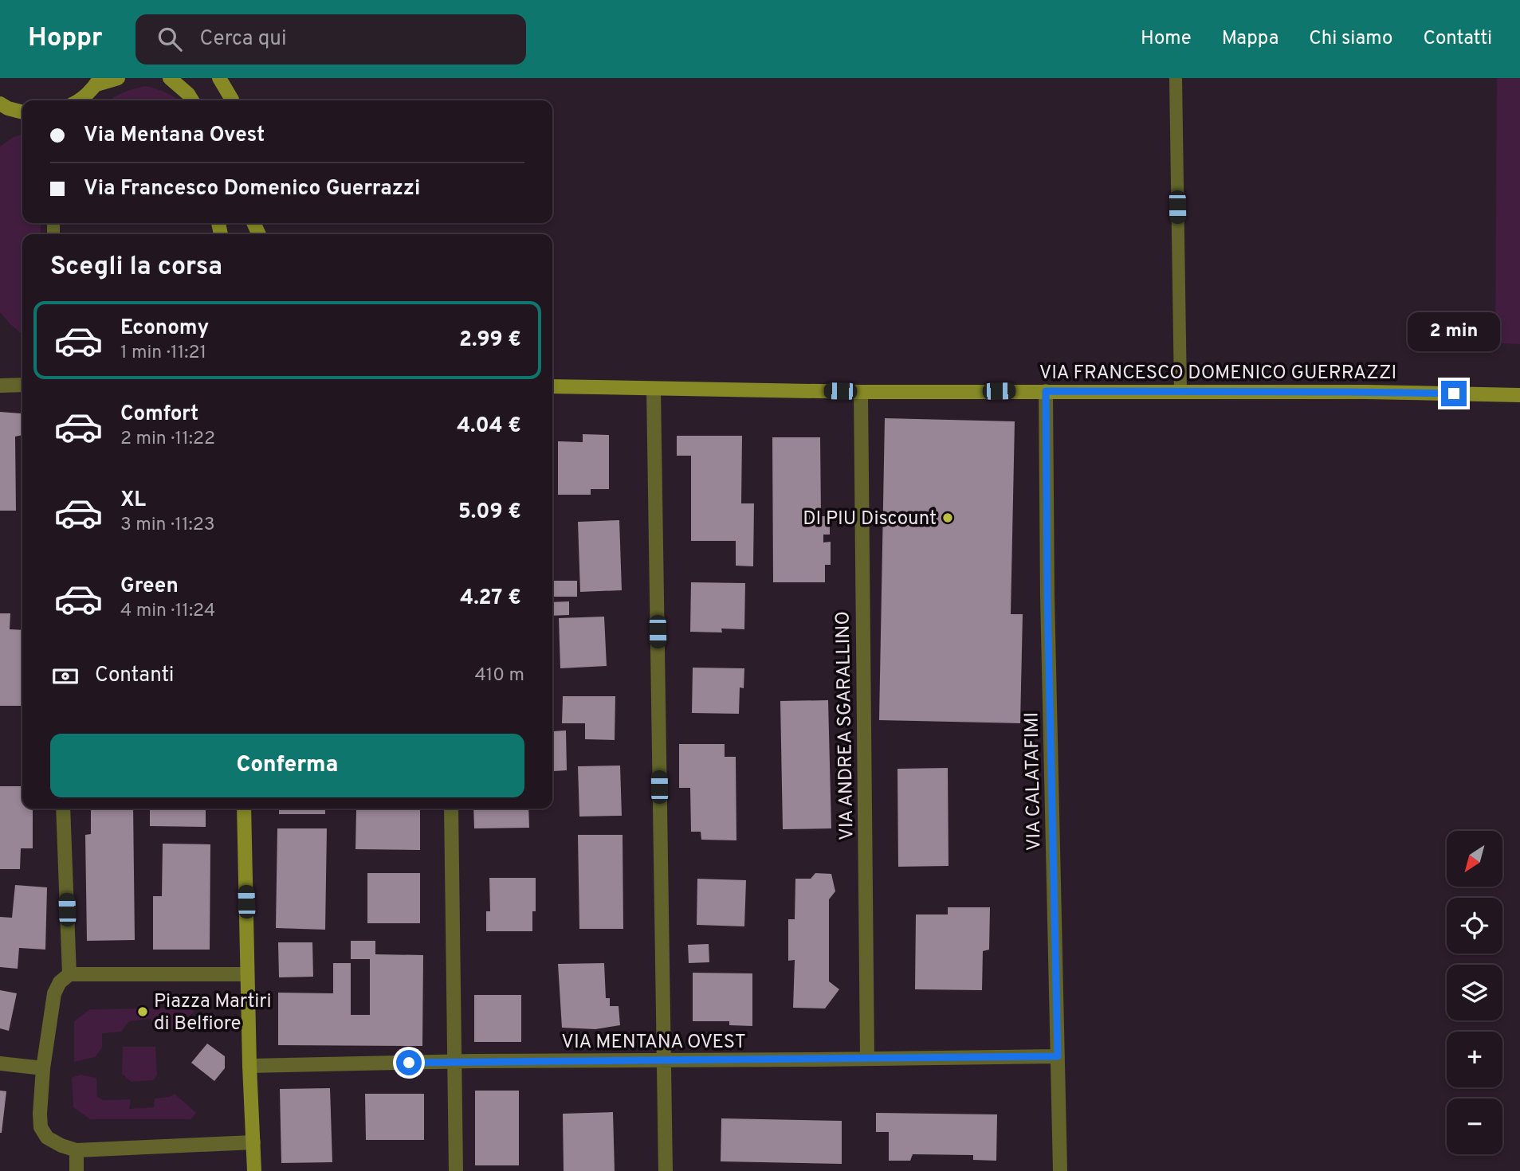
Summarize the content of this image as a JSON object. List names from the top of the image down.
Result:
{
  "streets": {
    "street": [
      "VIA FRANCESCO DOMENICO GUERRAZZI",
      "VIA ANDREA SGARALLINO",
      "VIA CALATAFIMI",
      "VIA MENTANA OVEST"
    ]
  },
  "crossings": [
    ["VIA FRANCESCO DOMENICO GUERRAZZI", "VIA ANDREA SGARALLINO"],
    ["VIA FRANCESCO DOMENICO GUERRAZZI", "VIA CALATAFIMI"],
    ["VIA ANDREA SGARALLINO", "VIA MENTANA OVEST"],
    ["VIA CALATAFIMI", "VIA MENTANA OVEST"]
  ],
  "places": ["DI PIU Discount", "Piazza Martiri di Belfiore"],
  "north": "bottom left",
  "page": {
    "header": "Hoppr",
    "search": "Cerca qui",
    "nav": [
      "Home",
      "Mappa",
      "Chi siamo",
      "Contatti"
    ],
    "banner": ["Via Mentana Ovest", "Via Francesco Domenico Guerrazzi"],
    "heading": "Scegli la corsa",
    "list": [
      {
        "name": "Economy",
        "note": "1 min · 11:21",
        "value": "2.99 €"
      },
      {
        "name": "Comfort",
        "note": "2 min · 11:22",
        "value": "4.04 €"
      },
      {
        "name": "XL",
        "note": "3 min · 11:23",
        "value": "5.09 €"
      },
      {
        "name": "Green",
        "note": "4 min · 11:24",
        "value": "4.27 €"
      }
    ],
    "bubble": "2 min",
    "pay": ["Contanti", "410 m"],
    "buttons": "Conferma",
    "map_buttons": ["+", "−"]
  }
}
